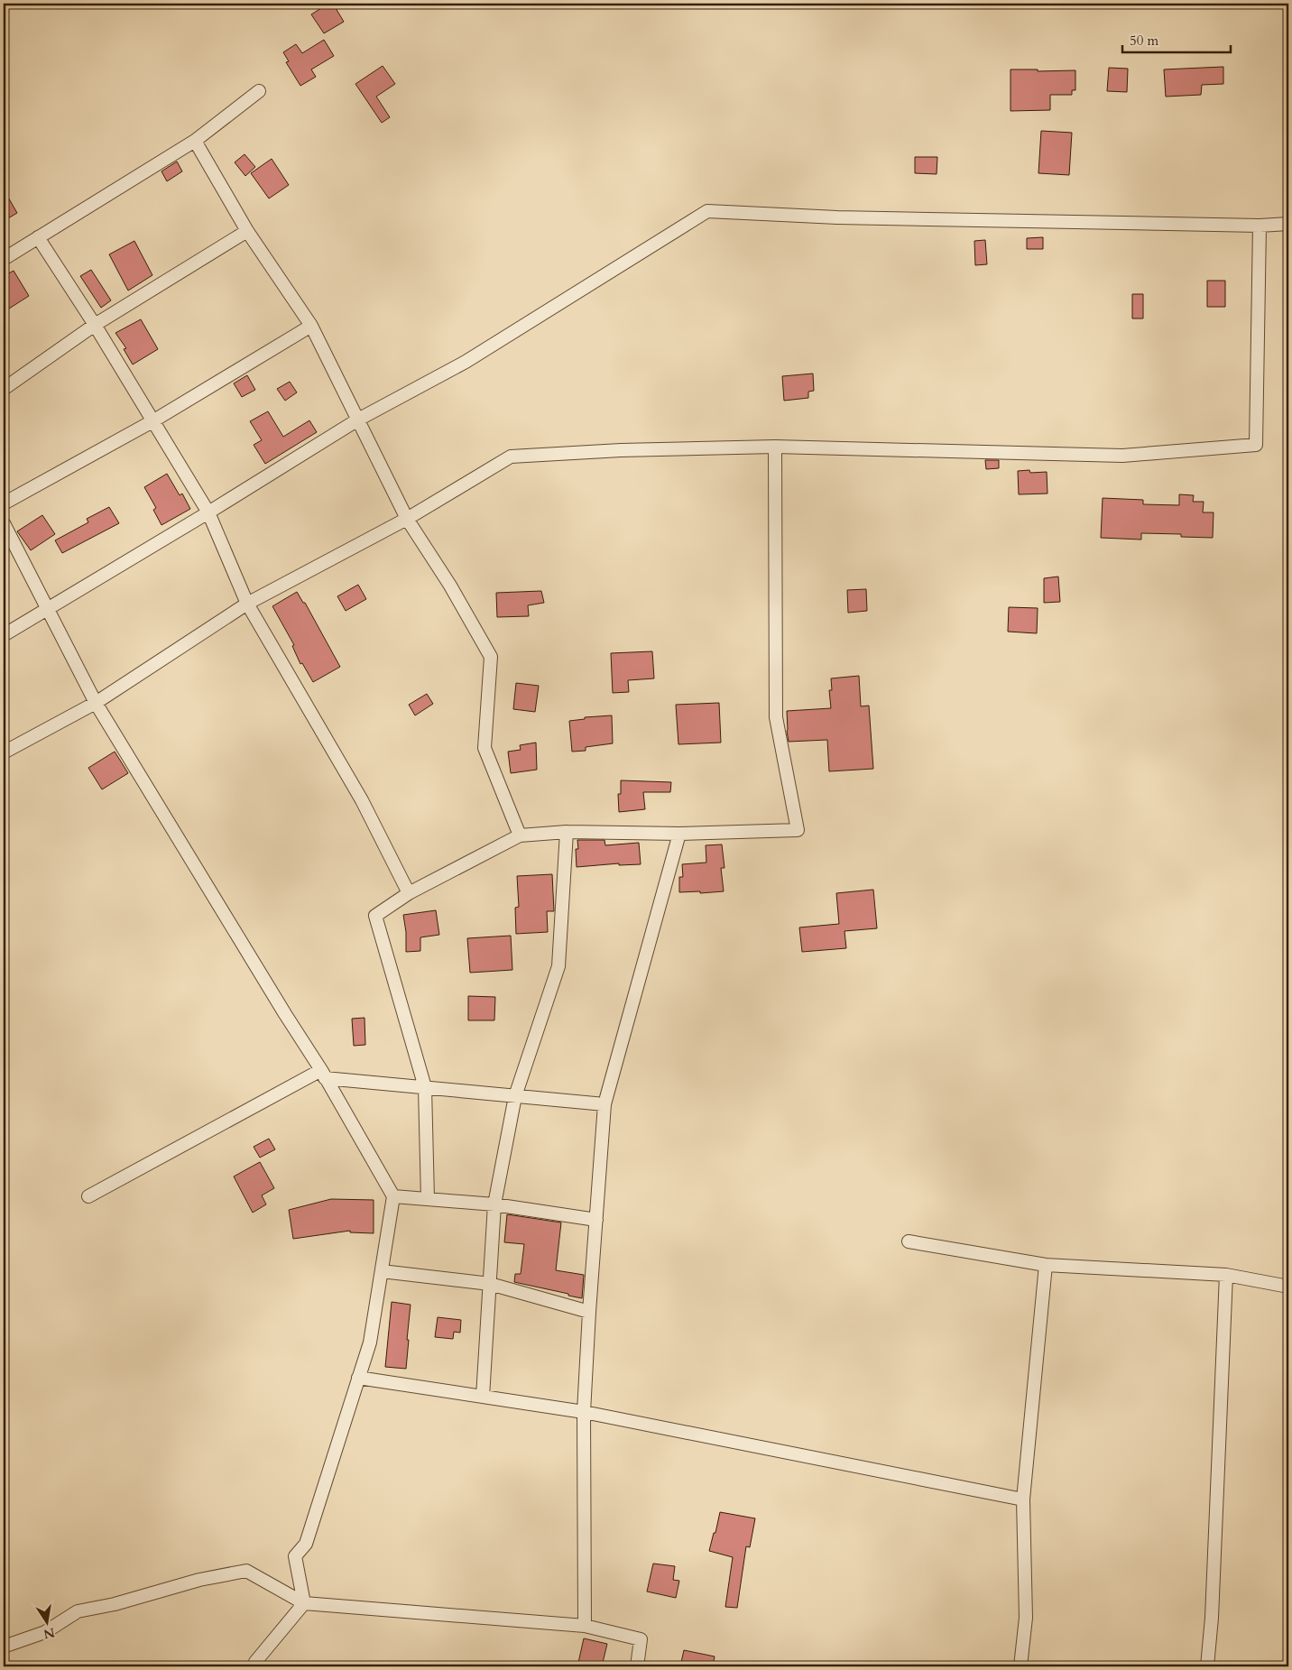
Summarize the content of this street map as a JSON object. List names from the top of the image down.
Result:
{
  "scale_bar": "50 m",
  "north": "bottom"
}
